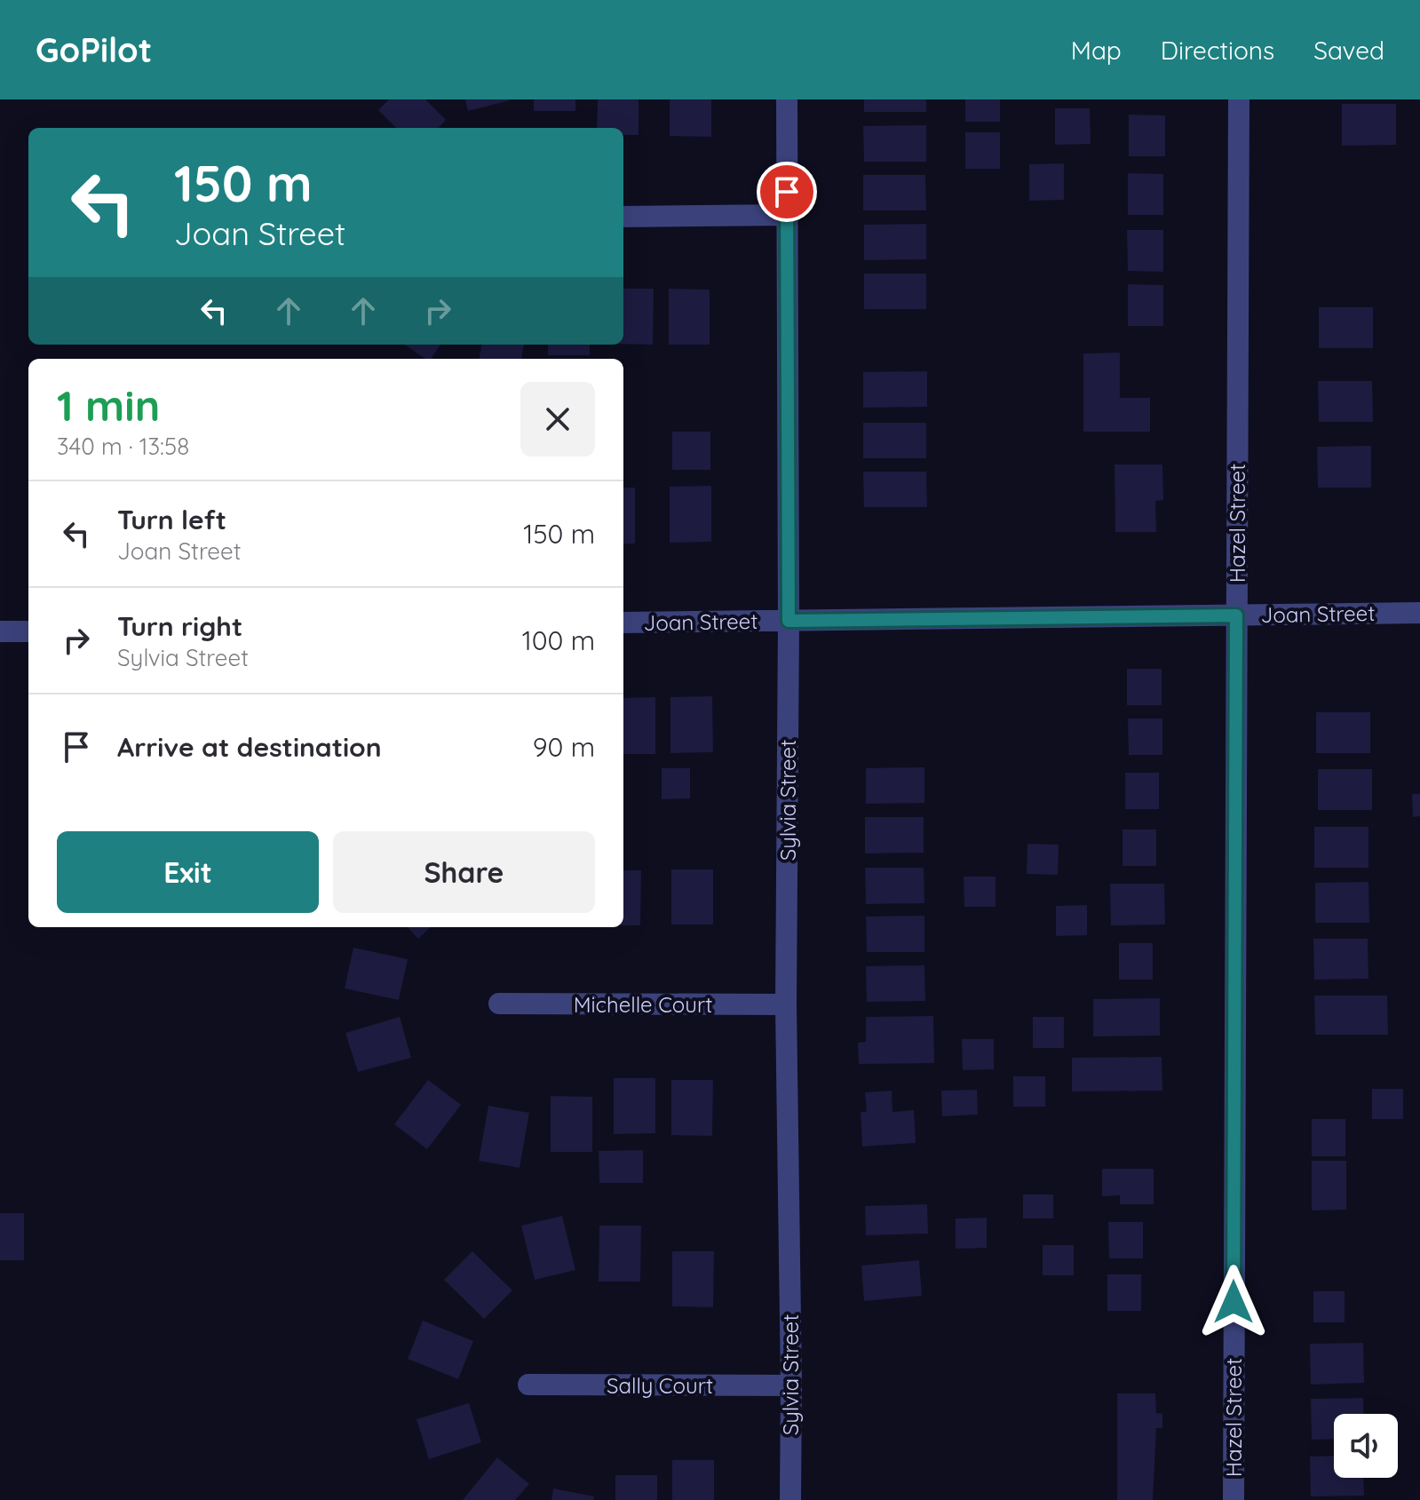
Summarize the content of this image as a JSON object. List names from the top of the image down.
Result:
{
  "streets": {
    "street": [
      "Hazel Street",
      "Joan Street",
      "Sylvia Street",
      "Michelle Court",
      "Sally Court"
    ]
  },
  "crossings": [
    ["Hazel Street", "Joan Street"],
    ["Joan Street", "Sylvia Street"],
    ["Sylvia Street", "Michelle Court"],
    ["Sylvia Street", "Sally Court"]
  ],
  "page": {
    "header": "GoPilot",
    "nav": ["Map", "Directions", "Saved"],
    "turn": ["150 m", "Joan Street"],
    "heading": ["1 min", "340 m · 13:58"],
    "list": [
      {
        "name": "Turn left",
        "note": "Joan Street",
        "value": "150 m"
      },
      {
        "name": "Turn right",
        "note": "Sylvia Street",
        "value": "100 m"
      },
      {
        "name": "Arrive at destination",
        "value": "90 m"
      }
    ],
    "buttons": ["Exit", "Share"]
  }
}
